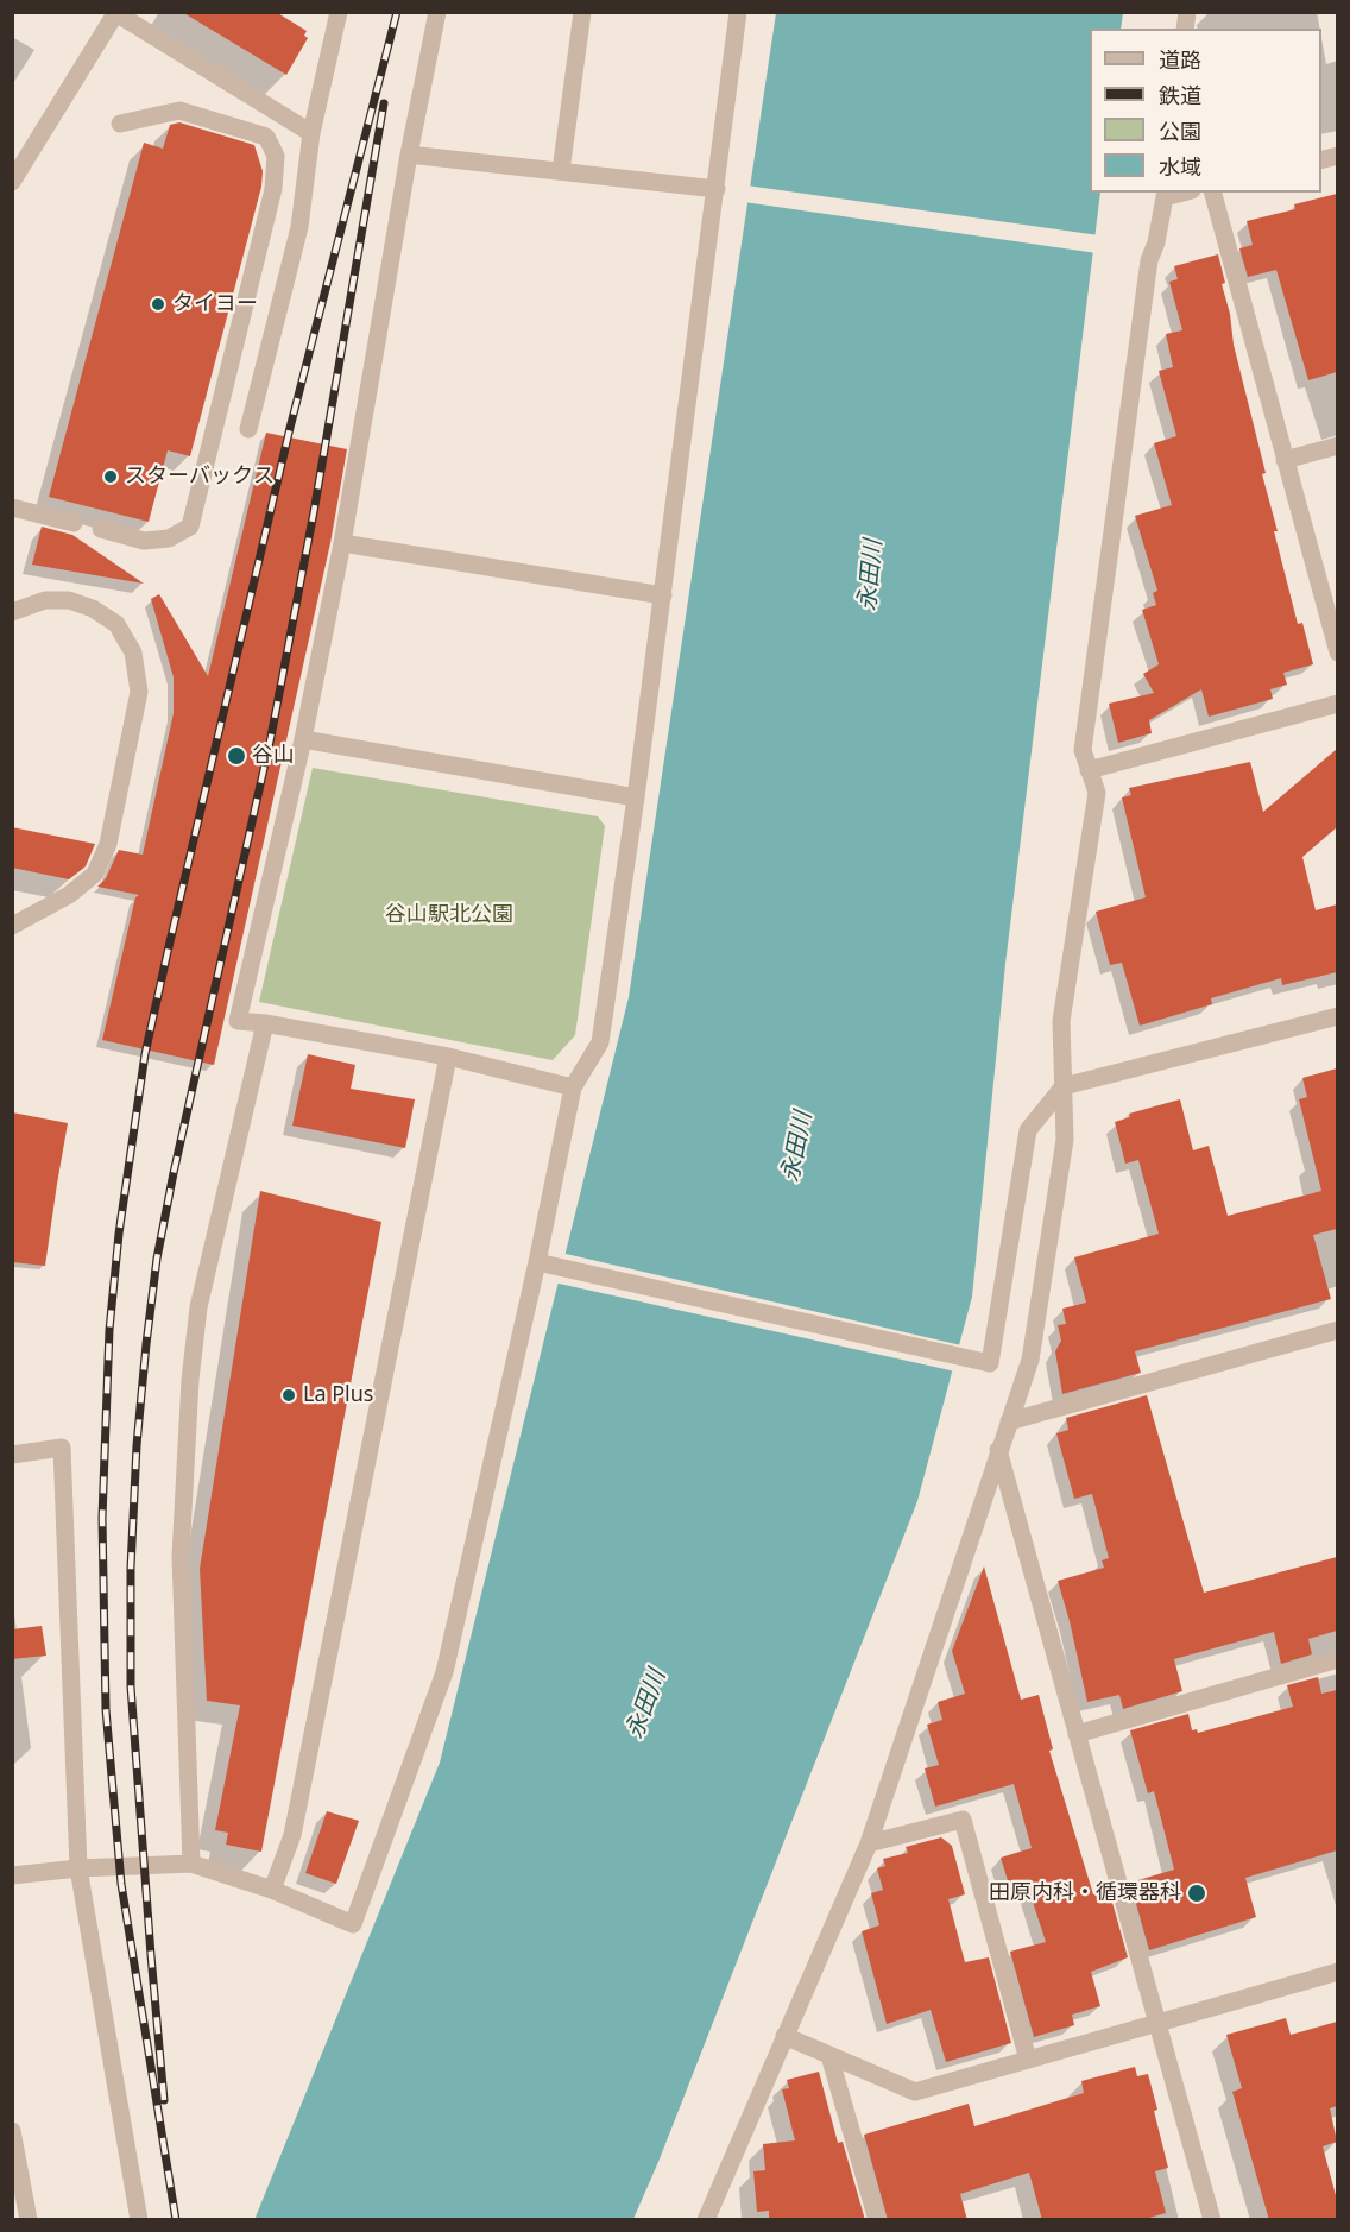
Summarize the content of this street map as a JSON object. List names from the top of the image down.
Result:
{
  "water": ["永田川"],
  "parks": ["谷山駅北公園"],
  "places": [
    "タイヨー",
    "スターバックス",
    "谷山",
    "La Plus",
    "田原内科・循環器科"
  ],
  "legend": [
    "道路",
    "鉄道",
    "公園",
    "水域"
  ]
}
